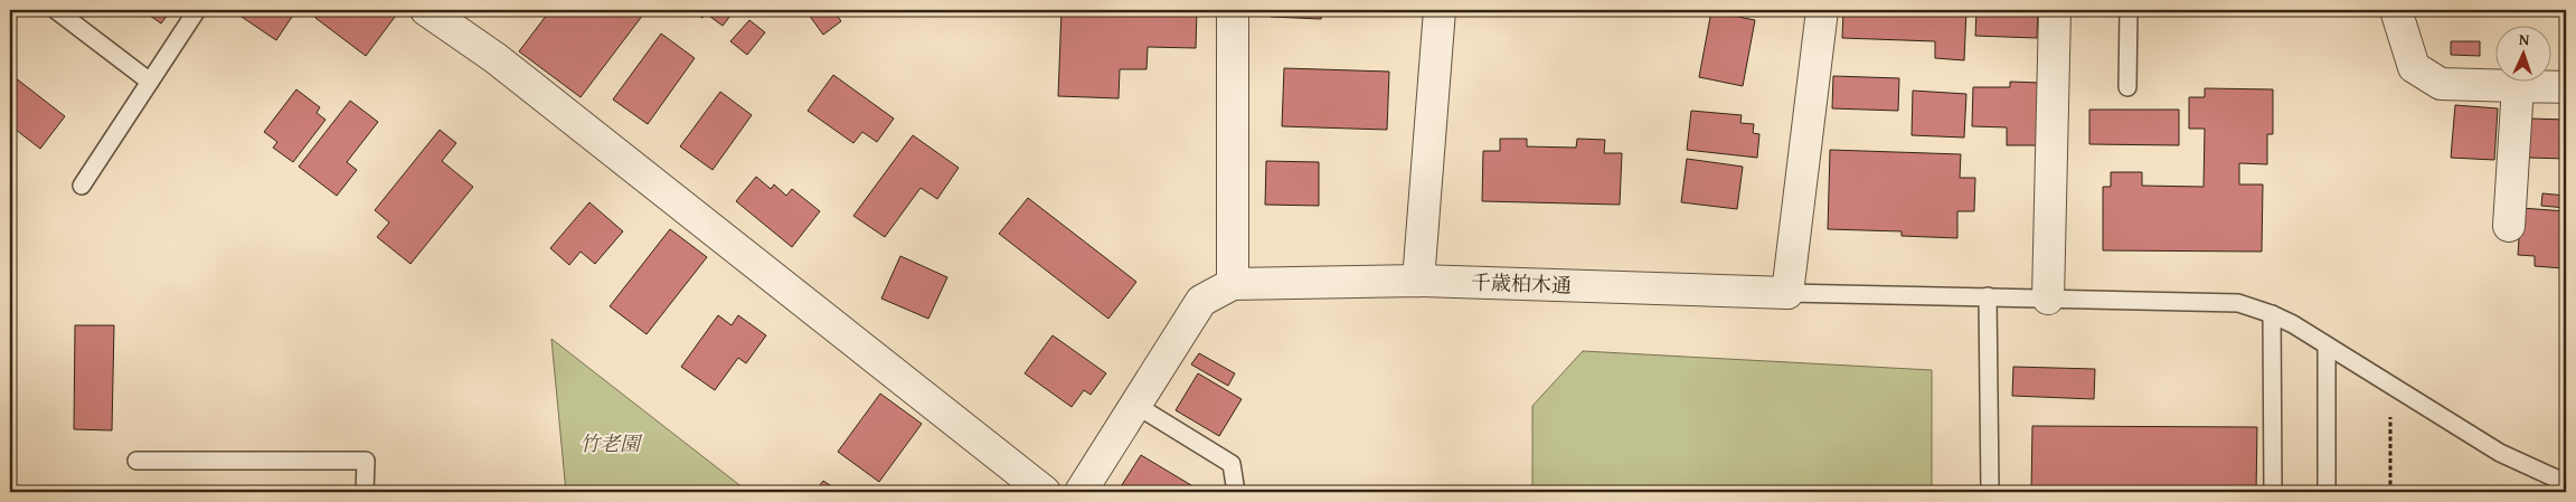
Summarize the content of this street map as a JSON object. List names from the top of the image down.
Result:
{
  "streets": {
    "street": ["千歳柏木通"]
  },
  "parks": ["竹老園"],
  "north": "top"
}
